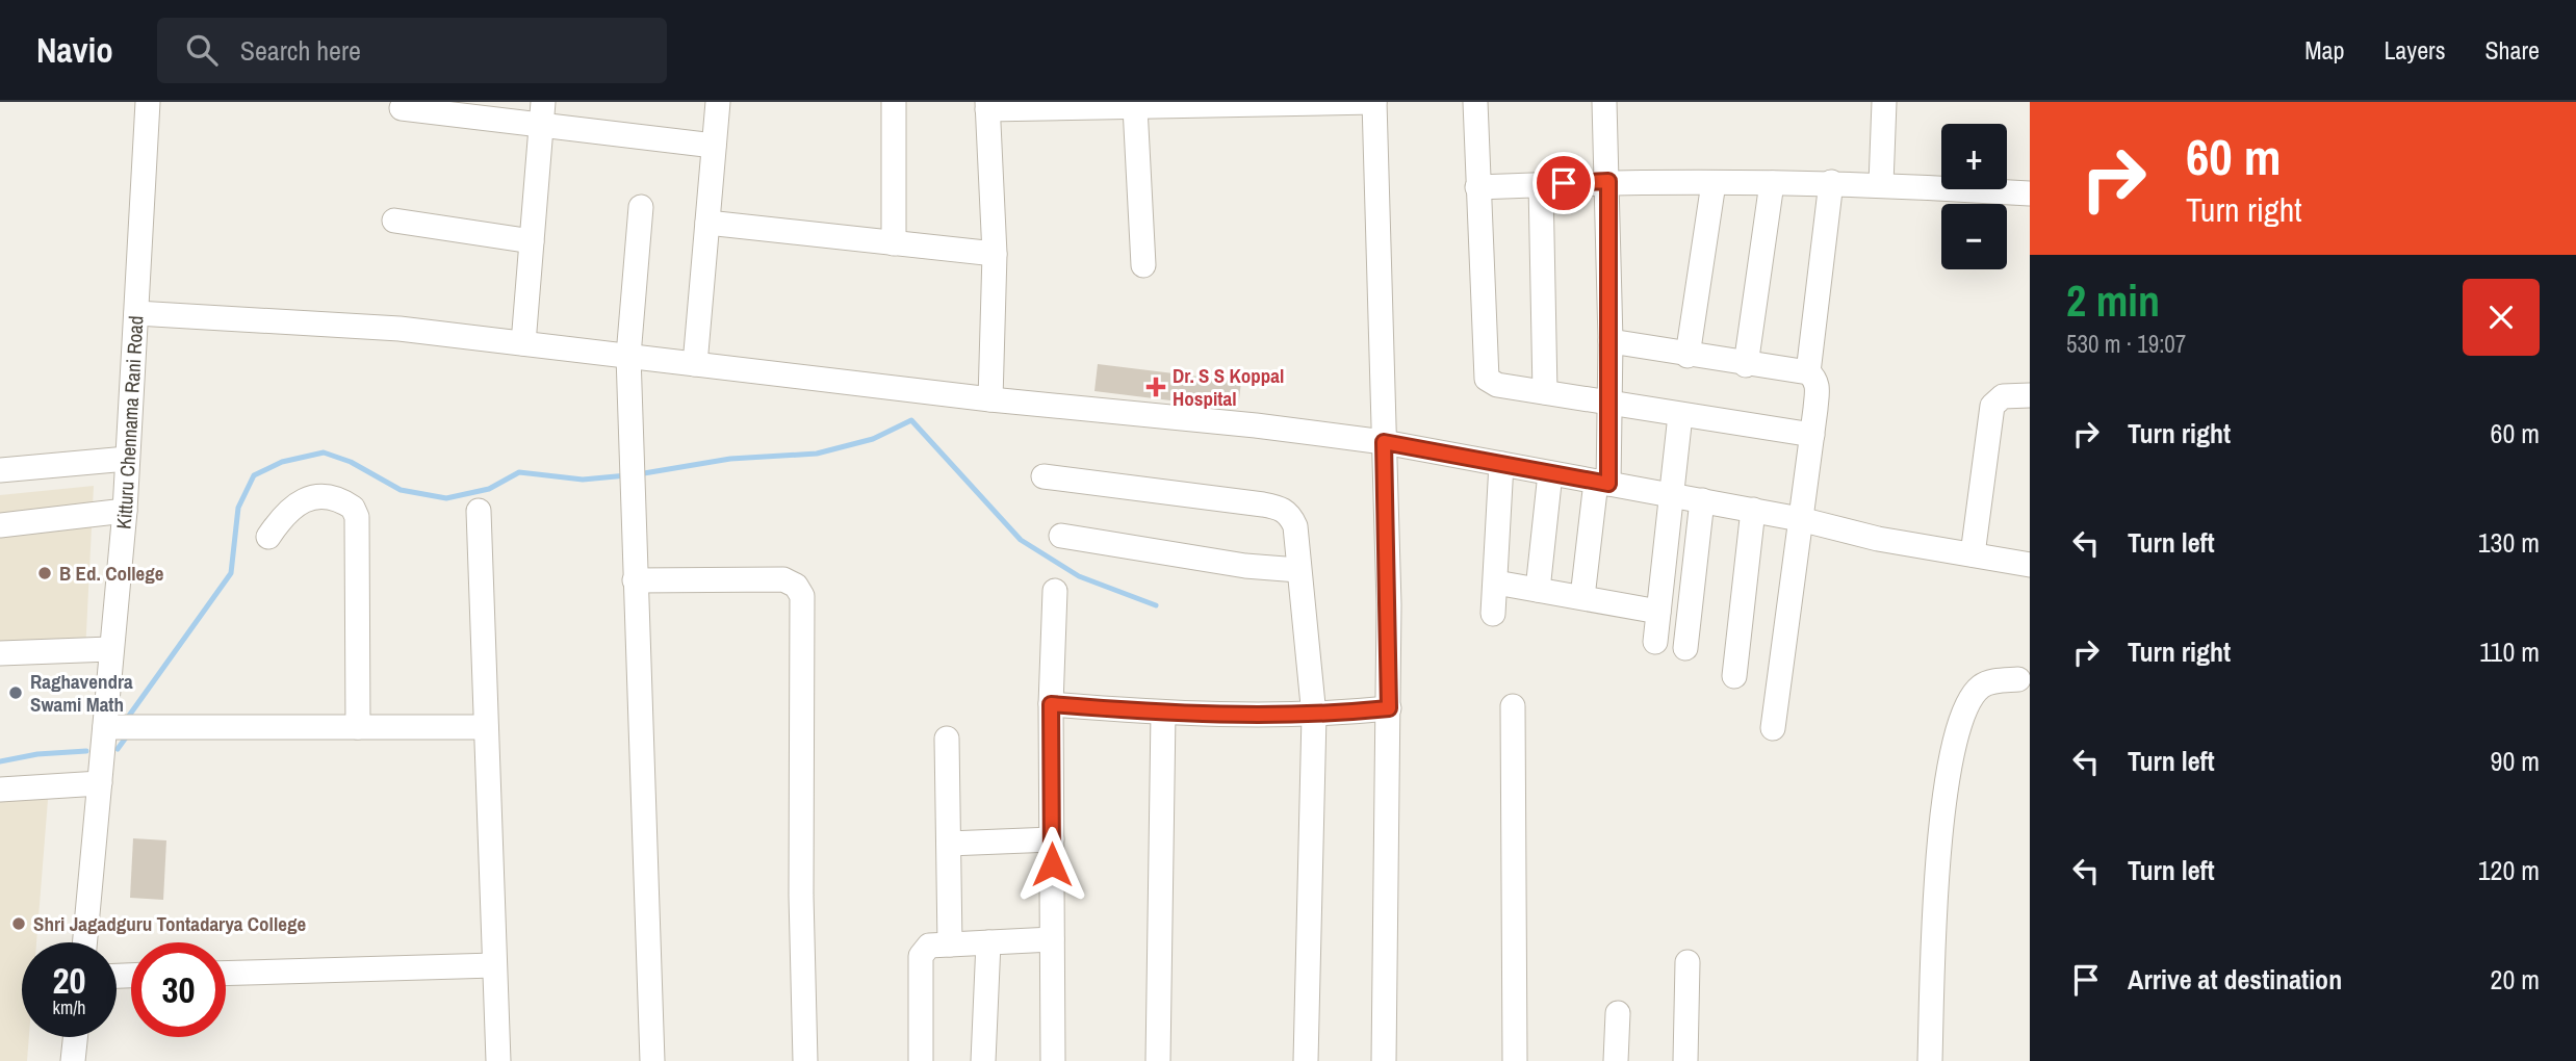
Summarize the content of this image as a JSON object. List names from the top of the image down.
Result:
{
  "streets": {
    "street": ["Kitturu Chennama Rani Road"]
  },
  "places": {
    "health": ["Dr. S S Koppal Hospital"],
    "other": ["B Ed. College", "Raghavendra Swami Math", "Shri Jagadguru Tontadarya College"]
  },
  "page": {
    "header": "Navio",
    "search": "Search here",
    "nav": ["Map", "Layers", "Share"],
    "turn": ["60 m", "Turn right"],
    "map_buttons": ["+", "−"],
    "heading": ["2 min", "530 m · 19:07"],
    "list": [
      {
        "name": "Turn right",
        "value": "60 m"
      },
      {
        "name": "Turn left",
        "value": "130 m"
      },
      {
        "name": "Turn right",
        "value": "110 m"
      },
      {
        "name": "Turn left",
        "value": "90 m"
      },
      {
        "name": "Turn left",
        "value": "120 m"
      },
      {
        "name": "Arrive at destination",
        "value": "20 m"
      }
    ],
    "speed": "20 km/h",
    "limit": "30"
  }
}
